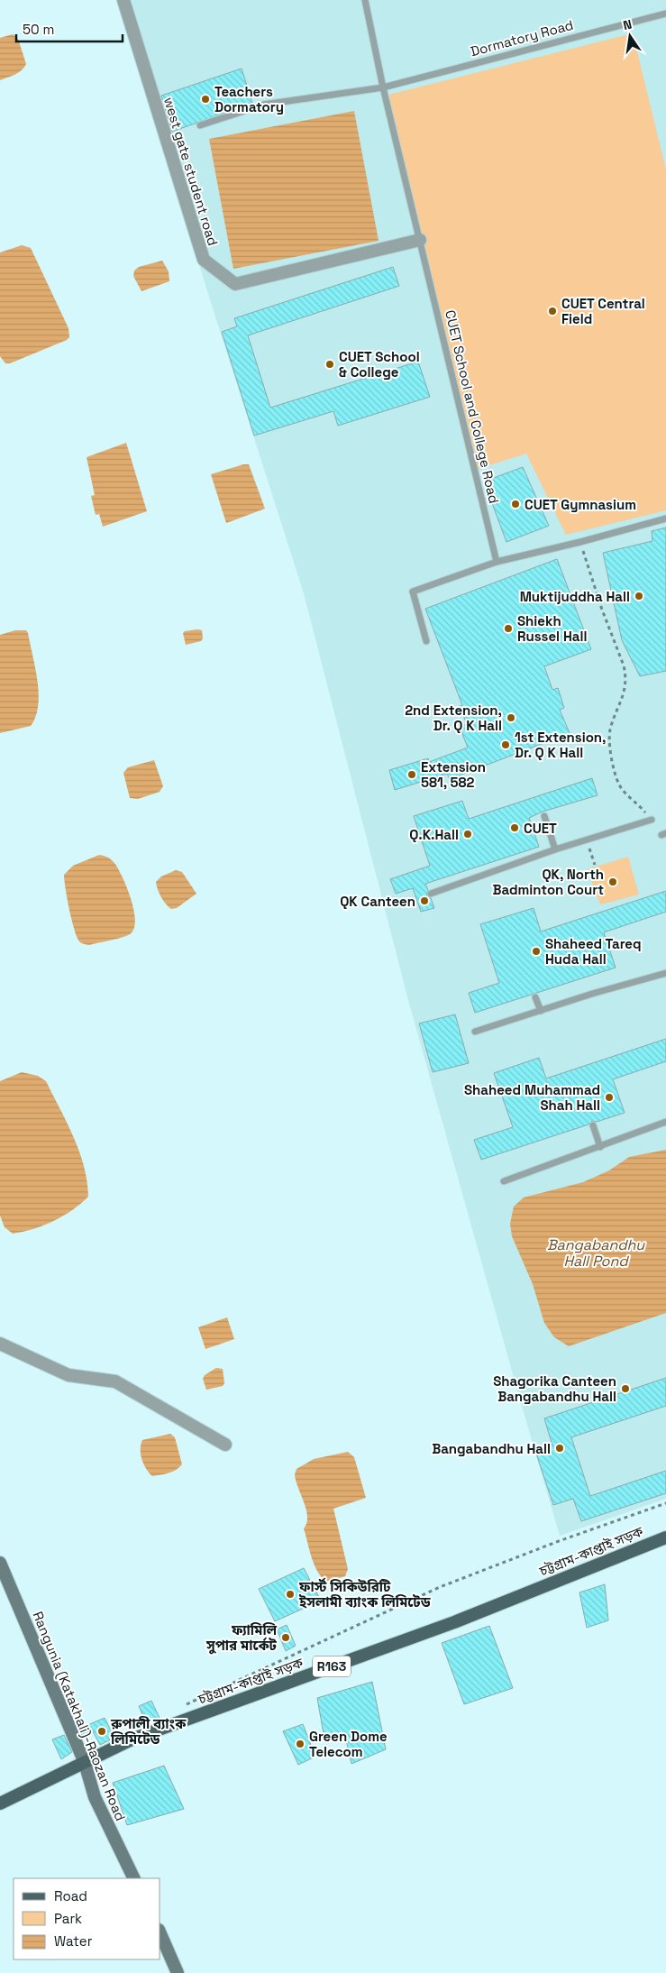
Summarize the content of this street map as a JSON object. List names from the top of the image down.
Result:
{
  "streets": {
    "main road": ["চট্টগ্রাম-কাপ্তাই সড়ক", "R163", "Rangunia (Katakhali)-Raozan Road"],
    "street": ["west gate student road"],
    "lane": ["Dormatory Road", "CUET School and College Road"]
  },
  "crossings": [
    ["Dormatory Road", "CUET School and College Road"],
    ["west gate student road", "CUET School and College Road"],
    ["চট্টগ্রাম-কাপ্তাই সড়ক", "Rangunia (Katakhali)-Raozan Road"]
  ],
  "water": ["Bangabandhu Hall Pond"],
  "places": [
    "Teachers Dormatory",
    "CUET Central Field",
    "CUET School & College",
    "CUET Gymnasium",
    "Muktijuddha Hall",
    "Shiekh Russel Hall",
    "2nd Extension, Dr. Q K Hall",
    "1st Extension, Dr. Q K Hall",
    "Extension 581, 582",
    "CUET",
    "Q.K.Hall",
    "QK, North Badminton Court",
    "QK Canteen",
    "Shaheed Tareq Huda Hall",
    "Shaheed Muhammad Shah Hall",
    "Shagorika Canteen Bangabandhu Hall",
    "Bangabandhu Hall",
    "ফার্স্ট সিকিউরিটি ইসলামী ব্যাংক লিমিটেড",
    "ফ্যামিলি সুপার মার্কেট",
    "রুপালী ব্যাংক লিমিটেড",
    "Green Dome Telecom"
  ],
  "legend": ["Road", "Park", "Water"],
  "scale_bar": "50 m",
  "north": "top"
}
